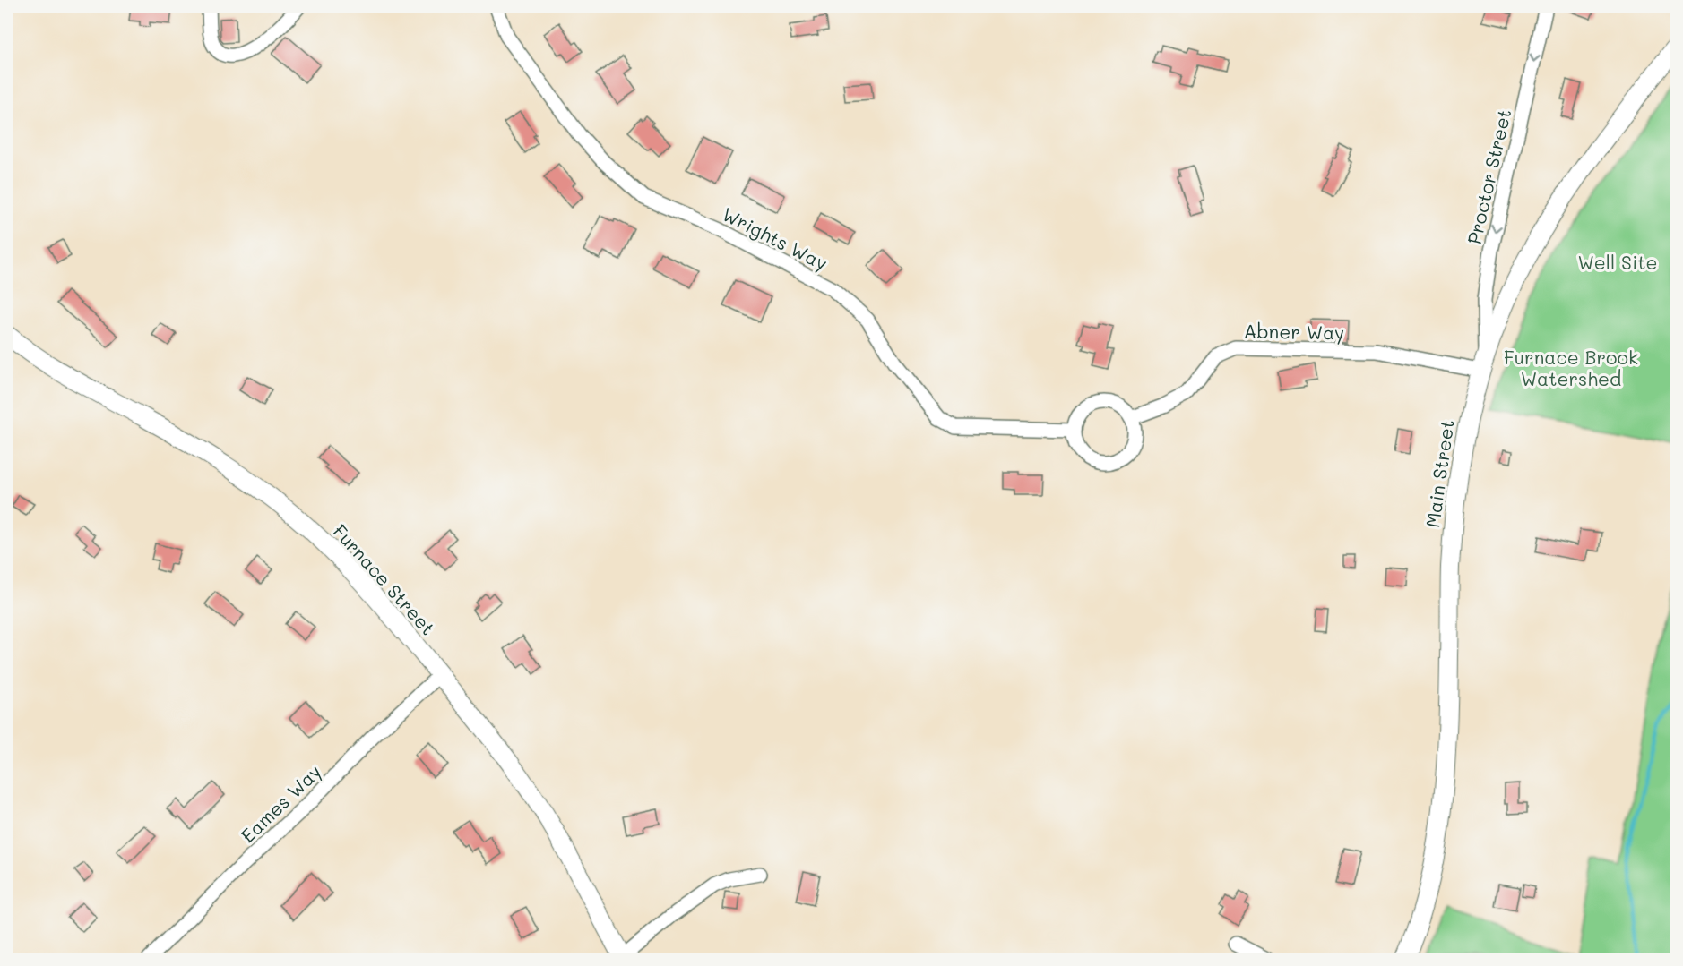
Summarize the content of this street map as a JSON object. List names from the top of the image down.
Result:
{
  "streets": {
    "main road": ["Main Street", "Furnace Street"],
    "street": [
      "Proctor Street",
      "Wrights Way",
      "Abner Way",
      "Eames Way"
    ]
  },
  "crossings": [
    ["Proctor Street", "Abner Way"],
    ["Proctor Street", "Main Street"],
    ["Wrights Way", "Abner Way"],
    ["Abner Way", "Main Street"],
    ["Furnace Street", "Eames Way"]
  ],
  "one_way": ["Proctor Street"],
  "parks": ["Well Site", "Furnace Brook Watershed"]
}
